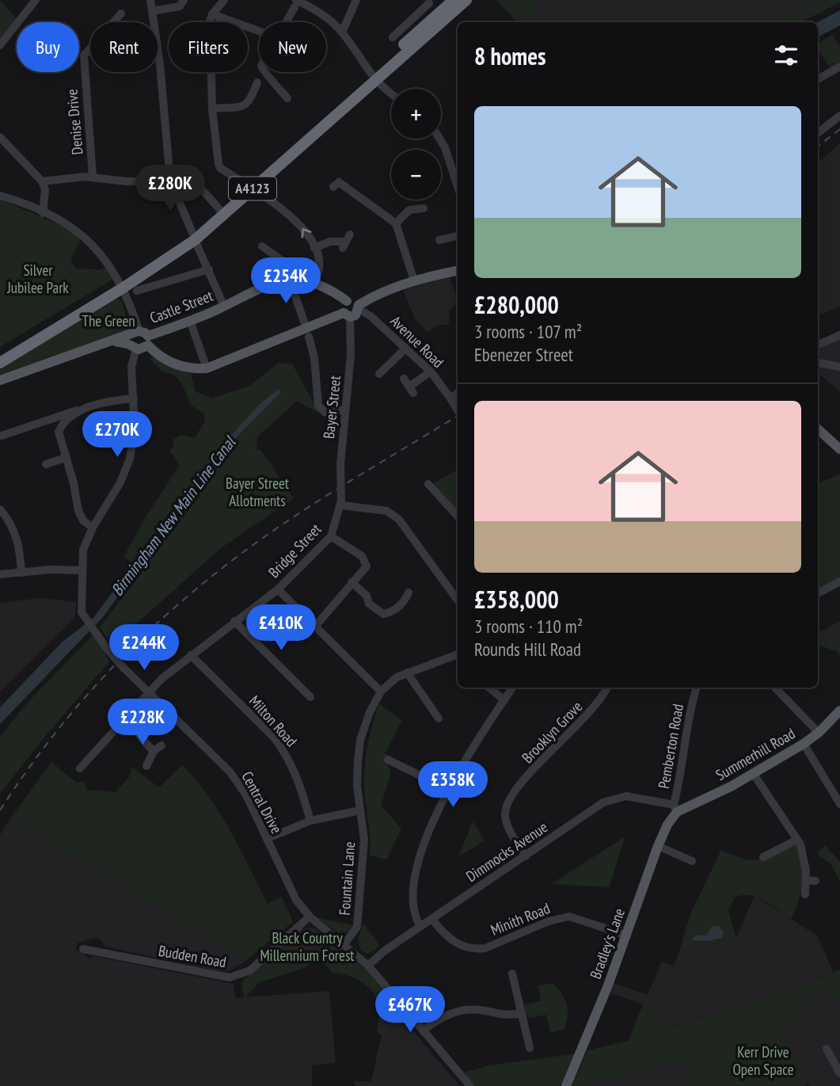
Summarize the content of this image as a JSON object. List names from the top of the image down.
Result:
{
  "streets": {
    "highway": ["A4123"],
    "main road": ["Castle Street", "Summerhill Road", "Bradley's Lane"],
    "street": [
      "Denise Drive",
      "Avenue Road",
      "Bayer Street",
      "Bridge Street",
      "Milton Road",
      "Brooklyn Grove",
      "Pemberton Road",
      "Central Drive",
      "Dimmocks Avenue",
      "Fountain Lane",
      "Minith Road",
      "Budden Road"
    ]
  },
  "crossings": [
    ["Castle Street", "Avenue Road"],
    ["Castle Street", "Bayer Street"],
    ["Avenue Road", "Bayer Street"],
    ["Bayer Street", "Bridge Street"],
    ["Bridge Street", "Milton Road"],
    ["Bridge Street", "Central Drive"],
    ["Brooklyn Grove", "Dimmocks Avenue"],
    ["Pemberton Road", "Summerhill Road"],
    ["Pemberton Road", "Dimmocks Avenue"],
    ["Pemberton Road", "Bradley's Lane"],
    ["Summerhill Road", "Dimmocks Avenue"],
    ["Summerhill Road", "Bradley's Lane"],
    ["Central Drive", "Fountain Lane"],
    ["Central Drive", "Budden Road"],
    ["Dimmocks Avenue", "Minith Road"],
    ["Dimmocks Avenue", "Bradley's Lane"],
    ["Minith Road", "Bradley's Lane"]
  ],
  "water": ["Birmingham New Main Line Canal"],
  "parks": [
    "Silver Jubilee Park",
    "The Green",
    "Bayer Street Allotments",
    "Black Country Millennium Forest",
    "Kerr Drive Open Space"
  ],
  "page": {
    "chip": [
      "Buy",
      "Rent",
      "Filters",
      "New"
    ],
    "heading": "8 homes",
    "map_buttons": ["+", "−"],
    "list": [
      {
        "name": "£280,000",
        "note": "3 rooms · 107 m² · Ebenezer Street"
      },
      {
        "name": "£358,000",
        "note": "3 rooms · 110 m² · Rounds Hill Road"
      }
    ],
    "price": [
      "£280K",
      "£254K",
      "£270K",
      "£410K",
      "£244K",
      "£228K",
      "£358K",
      "£467K"
    ]
  }
}
